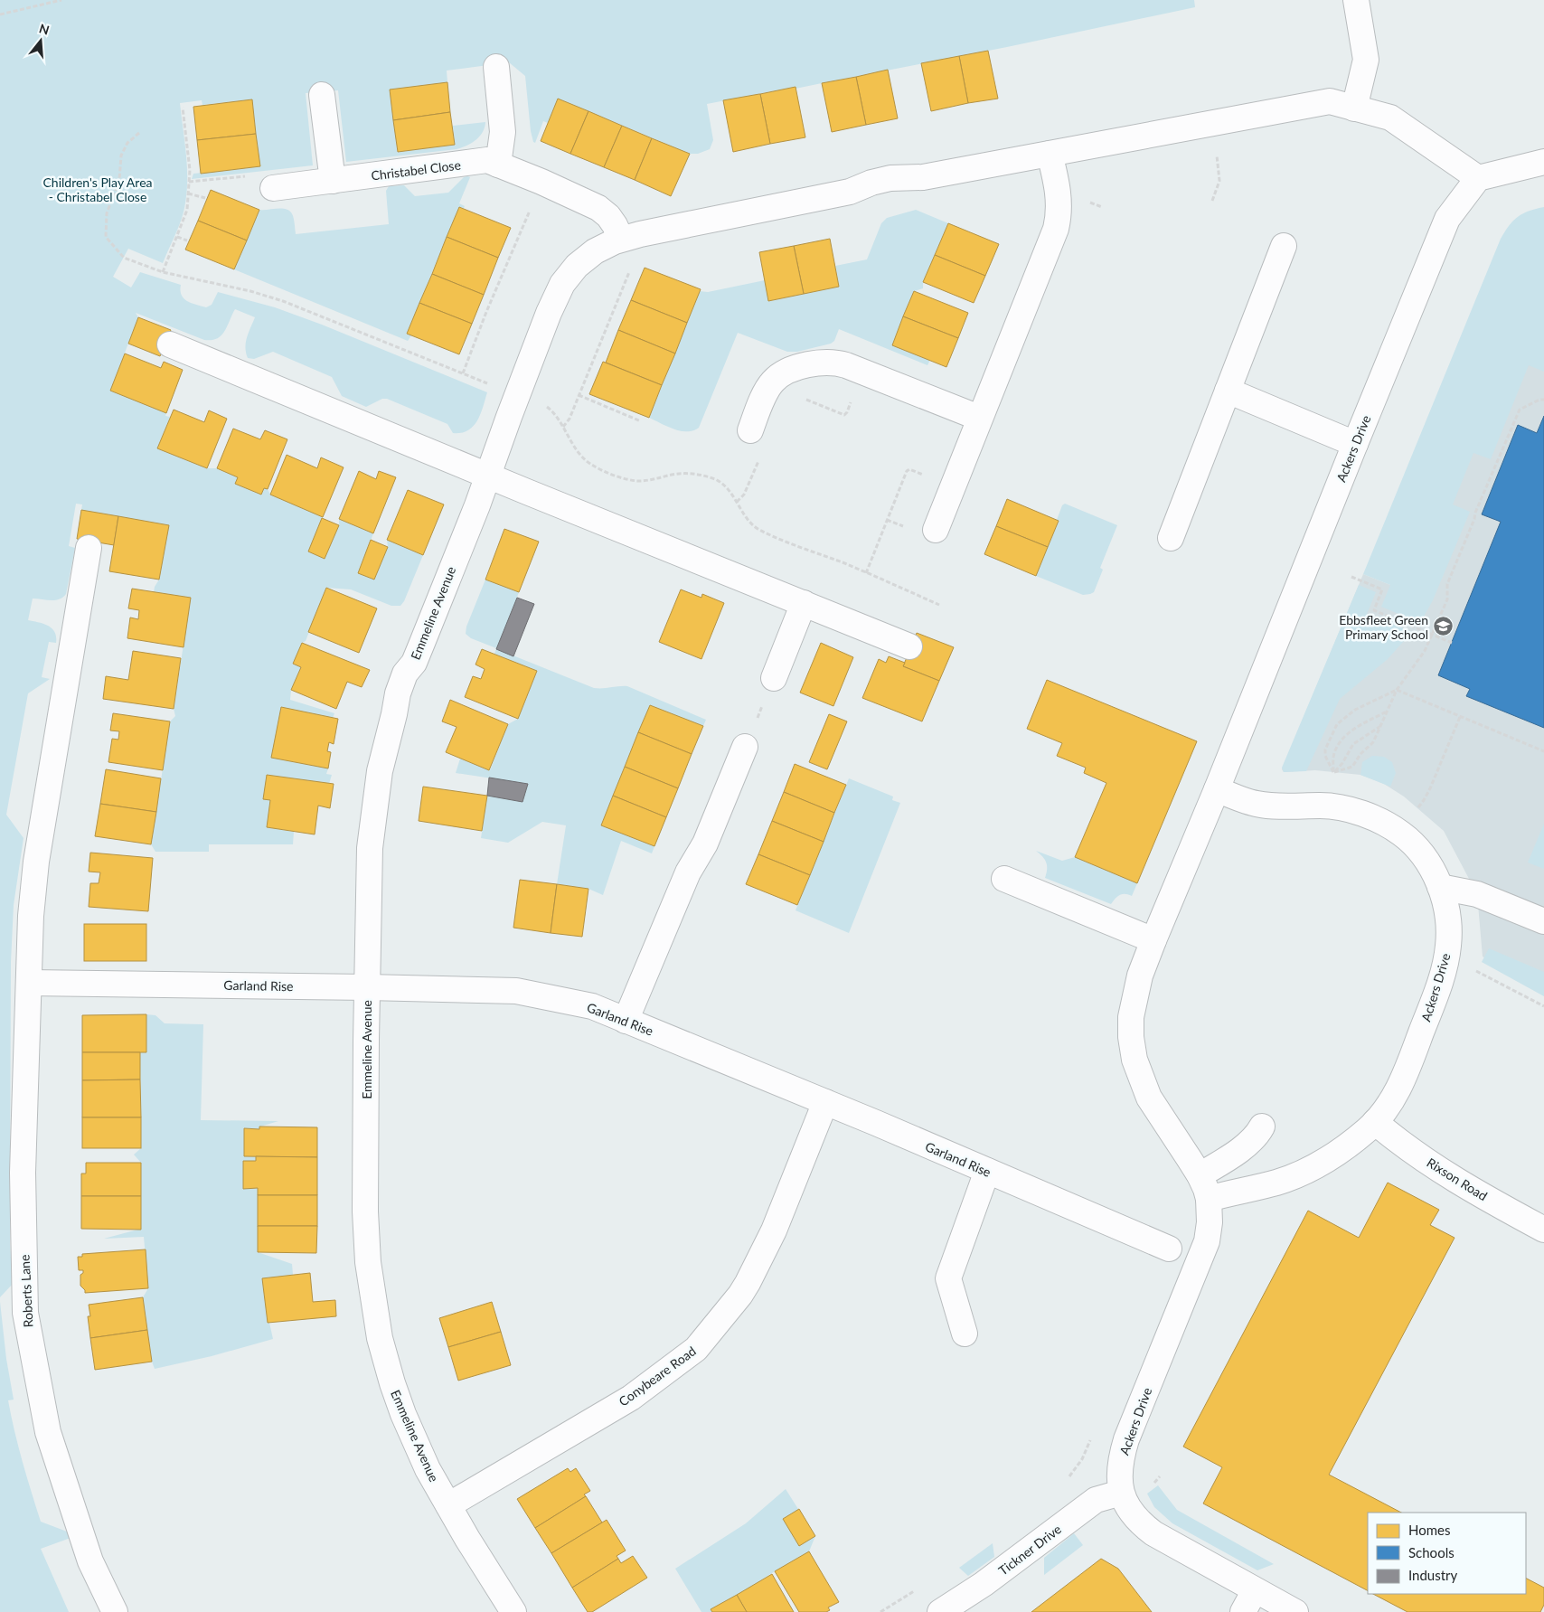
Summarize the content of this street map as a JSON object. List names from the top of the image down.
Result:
{
  "streets": {
    "street": [
      "Christabel Close",
      "Ackers Drive",
      "Emmeline Avenue",
      "Garland Rise",
      "Rixson Road",
      "Roberts Lane",
      "Conybeare Road",
      "Tickner Drive"
    ]
  },
  "crossings": [
    ["Christabel Close", "Emmeline Avenue"],
    ["Ackers Drive", "Emmeline Avenue"],
    ["Ackers Drive", "Rixson Road"],
    ["Ackers Drive", "Tickner Drive"],
    ["Emmeline Avenue", "Garland Rise"],
    ["Emmeline Avenue", "Conybeare Road"],
    ["Garland Rise", "Roberts Lane"],
    ["Garland Rise", "Conybeare Road"]
  ],
  "parks": ["Children's Play Area - Christabel Close"],
  "places": {
    "school or university": ["Ebbsfleet Green Primary School"]
  },
  "legend": ["Homes", "Schools", "Industry"],
  "north": "top"
}
